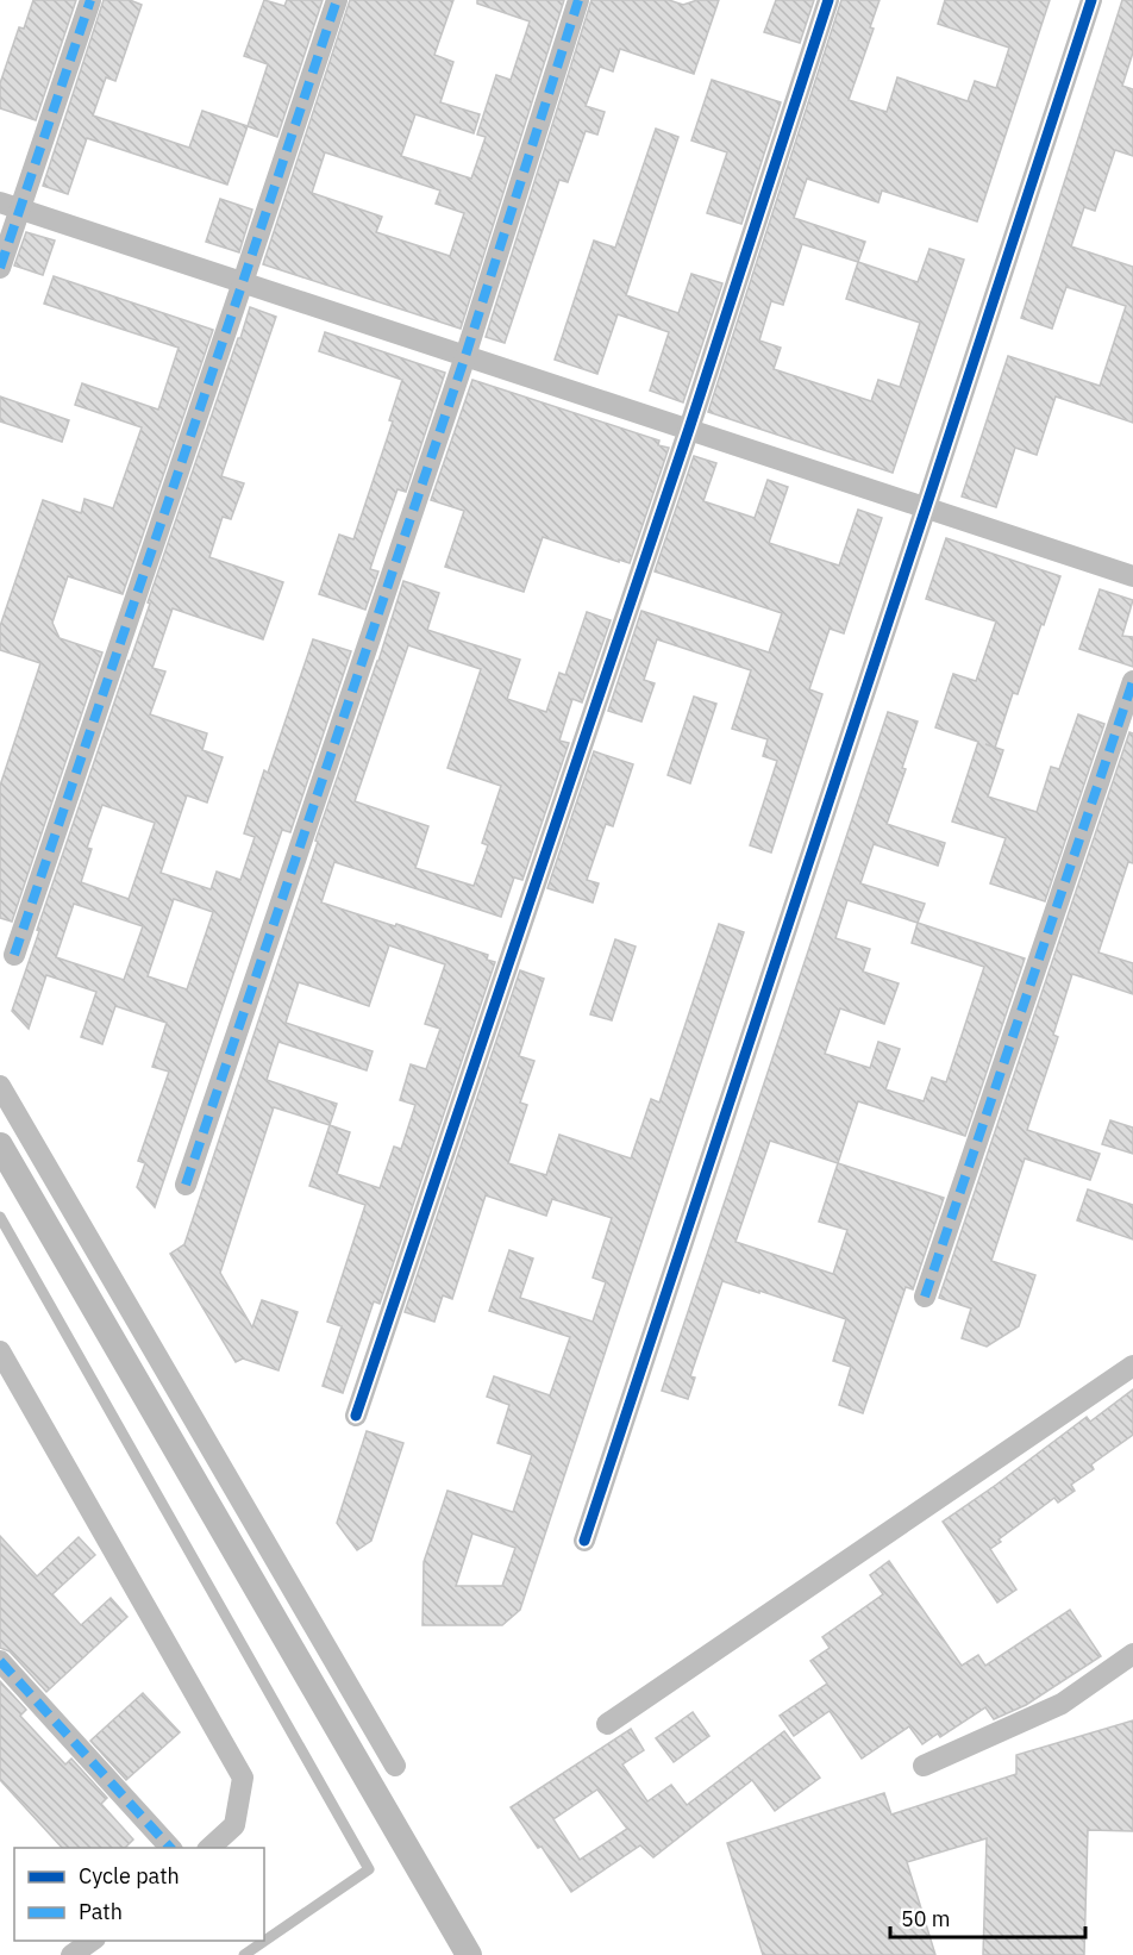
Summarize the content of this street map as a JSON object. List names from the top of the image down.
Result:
{
  "legend": ["Cycle path", "Path"],
  "scale_bar": "50 m"
}
